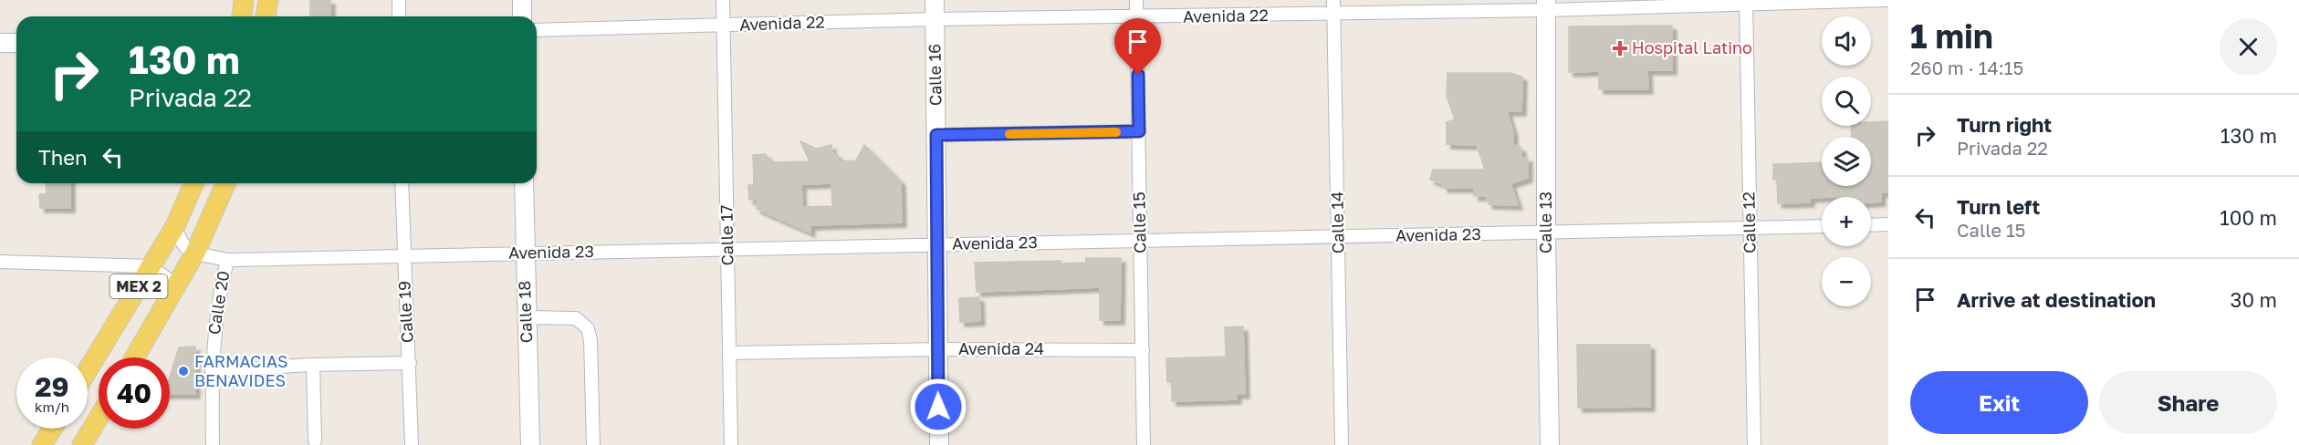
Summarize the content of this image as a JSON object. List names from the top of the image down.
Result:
{
  "streets": {
    "main road": ["MEX 2"],
    "street": [
      "Avenida 22",
      "Calle 16",
      "Calle 15",
      "Calle 14",
      "Calle 13",
      "Calle 12",
      "Calle 17",
      "Avenida 23",
      "Calle 20",
      "Calle 19",
      "Calle 18",
      "Avenida 24"
    ]
  },
  "crossings": [
    ["Avenida 22", "Calle 16"],
    ["Avenida 22", "Calle 15"],
    ["Avenida 22", "Calle 14"],
    ["Avenida 22", "Calle 13"],
    ["Avenida 22", "Calle 12"],
    ["Avenida 22", "Calle 17"],
    ["Calle 16", "Avenida 23"],
    ["Calle 16", "Avenida 24"],
    ["Calle 15", "Avenida 23"],
    ["Calle 15", "Avenida 24"],
    ["Calle 14", "Avenida 23"],
    ["Calle 13", "Avenida 23"],
    ["Calle 12", "Avenida 23"],
    ["Calle 17", "Avenida 23"],
    ["Calle 17", "Avenida 24"],
    ["Avenida 23", "MEX 2"],
    ["Avenida 23", "Calle 20"],
    ["Avenida 23", "Calle 19"],
    ["Avenida 23", "Calle 18"]
  ],
  "places": {
    "health": ["Hospital Latino"],
    "other": ["FARMACIAS BENAVIDES"]
  },
  "page": {
    "heading": ["1 min", "260 m · 14:15"],
    "map_buttons": ["+", "−"],
    "turn": ["130 m", "Privada 22"],
    "list": [
      {
        "name": "Turn right",
        "note": "Privada 22",
        "value": "130 m"
      },
      {
        "name": "Turn left",
        "note": "Calle 15",
        "value": "100 m"
      },
      {
        "name": "Arrive at destination",
        "value": "30 m"
      }
    ],
    "then": "Then",
    "speed": "29 km/h",
    "limit": "40",
    "buttons": ["Exit", "Share"]
  }
}
